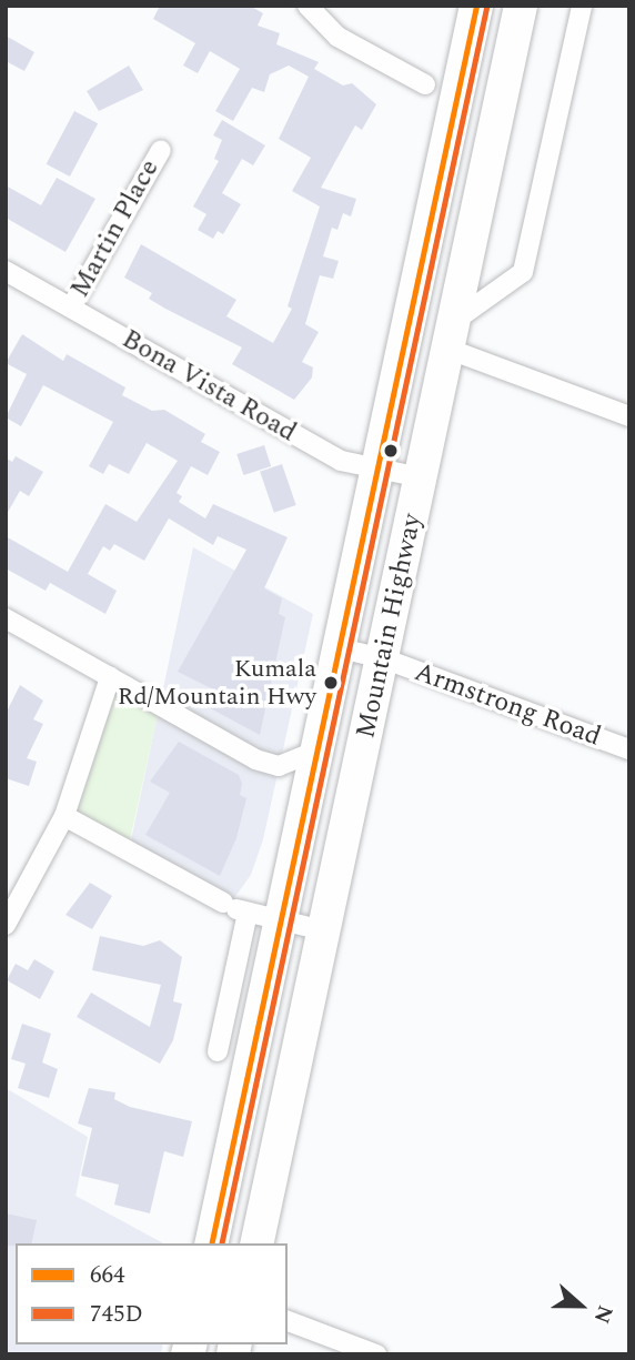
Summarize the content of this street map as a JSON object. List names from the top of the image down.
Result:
{
  "streets": {
    "main road": ["Mountain Highway"],
    "street": ["Martin Place", "Bona Vista Road", "Armstrong Road"]
  },
  "crossings": [
    ["Martin Place", "Bona Vista Road"],
    ["Bona Vista Road", "Mountain Highway"],
    ["Mountain Highway", "Armstrong Road"]
  ],
  "places": ["Kumala Rd/Mountain Hwy"],
  "lines": ["transit line 664", "transit line 745D"],
  "legend": ["664", "745D"],
  "north": "right"
}
